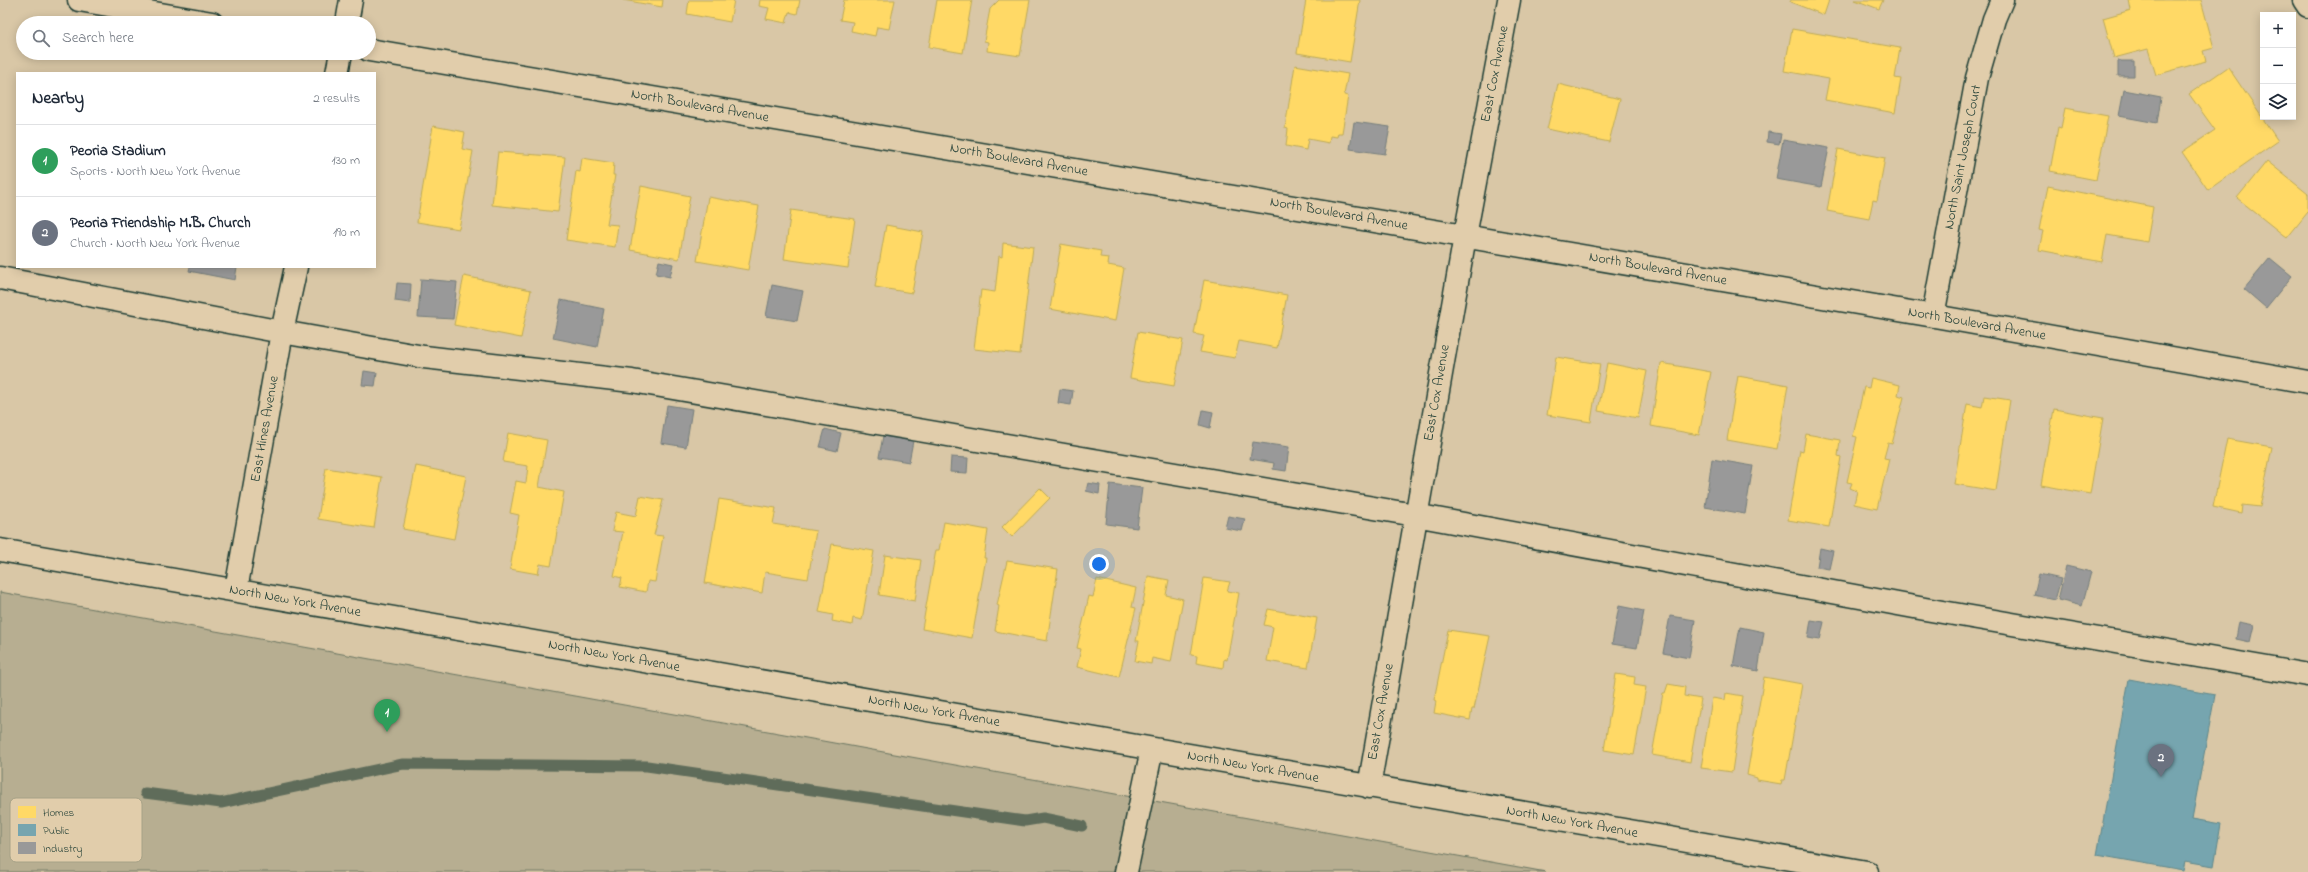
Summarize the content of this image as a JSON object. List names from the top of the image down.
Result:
{
  "streets": {
    "street": [
      "East Cox Avenue",
      "North Boulevard Avenue",
      "North Saint Joseph Court",
      "East Hines Avenue",
      "North New York Avenue"
    ]
  },
  "crossings": [
    ["East Cox Avenue", "North Boulevard Avenue"],
    ["East Cox Avenue", "North New York Avenue"],
    ["North Boulevard Avenue", "North Saint Joseph Court"],
    ["East Hines Avenue", "North New York Avenue"]
  ],
  "legend": ["Homes", "Public", "Industry"],
  "page": {
    "map_buttons": ["+", "−"],
    "search": "Search here",
    "heading": ["Nearby", "2 results"],
    "list": [
      {
        "mark": "1",
        "name": "Peoria Stadium",
        "note": "Sports · North New York Avenue",
        "value": "130 m"
      },
      {
        "mark": "2",
        "name": "Peoria Friendship M.B. Church",
        "note": "Church · North New York Avenue",
        "value": "190 m"
      }
    ],
    "pins": ["1", "2"]
  }
}
